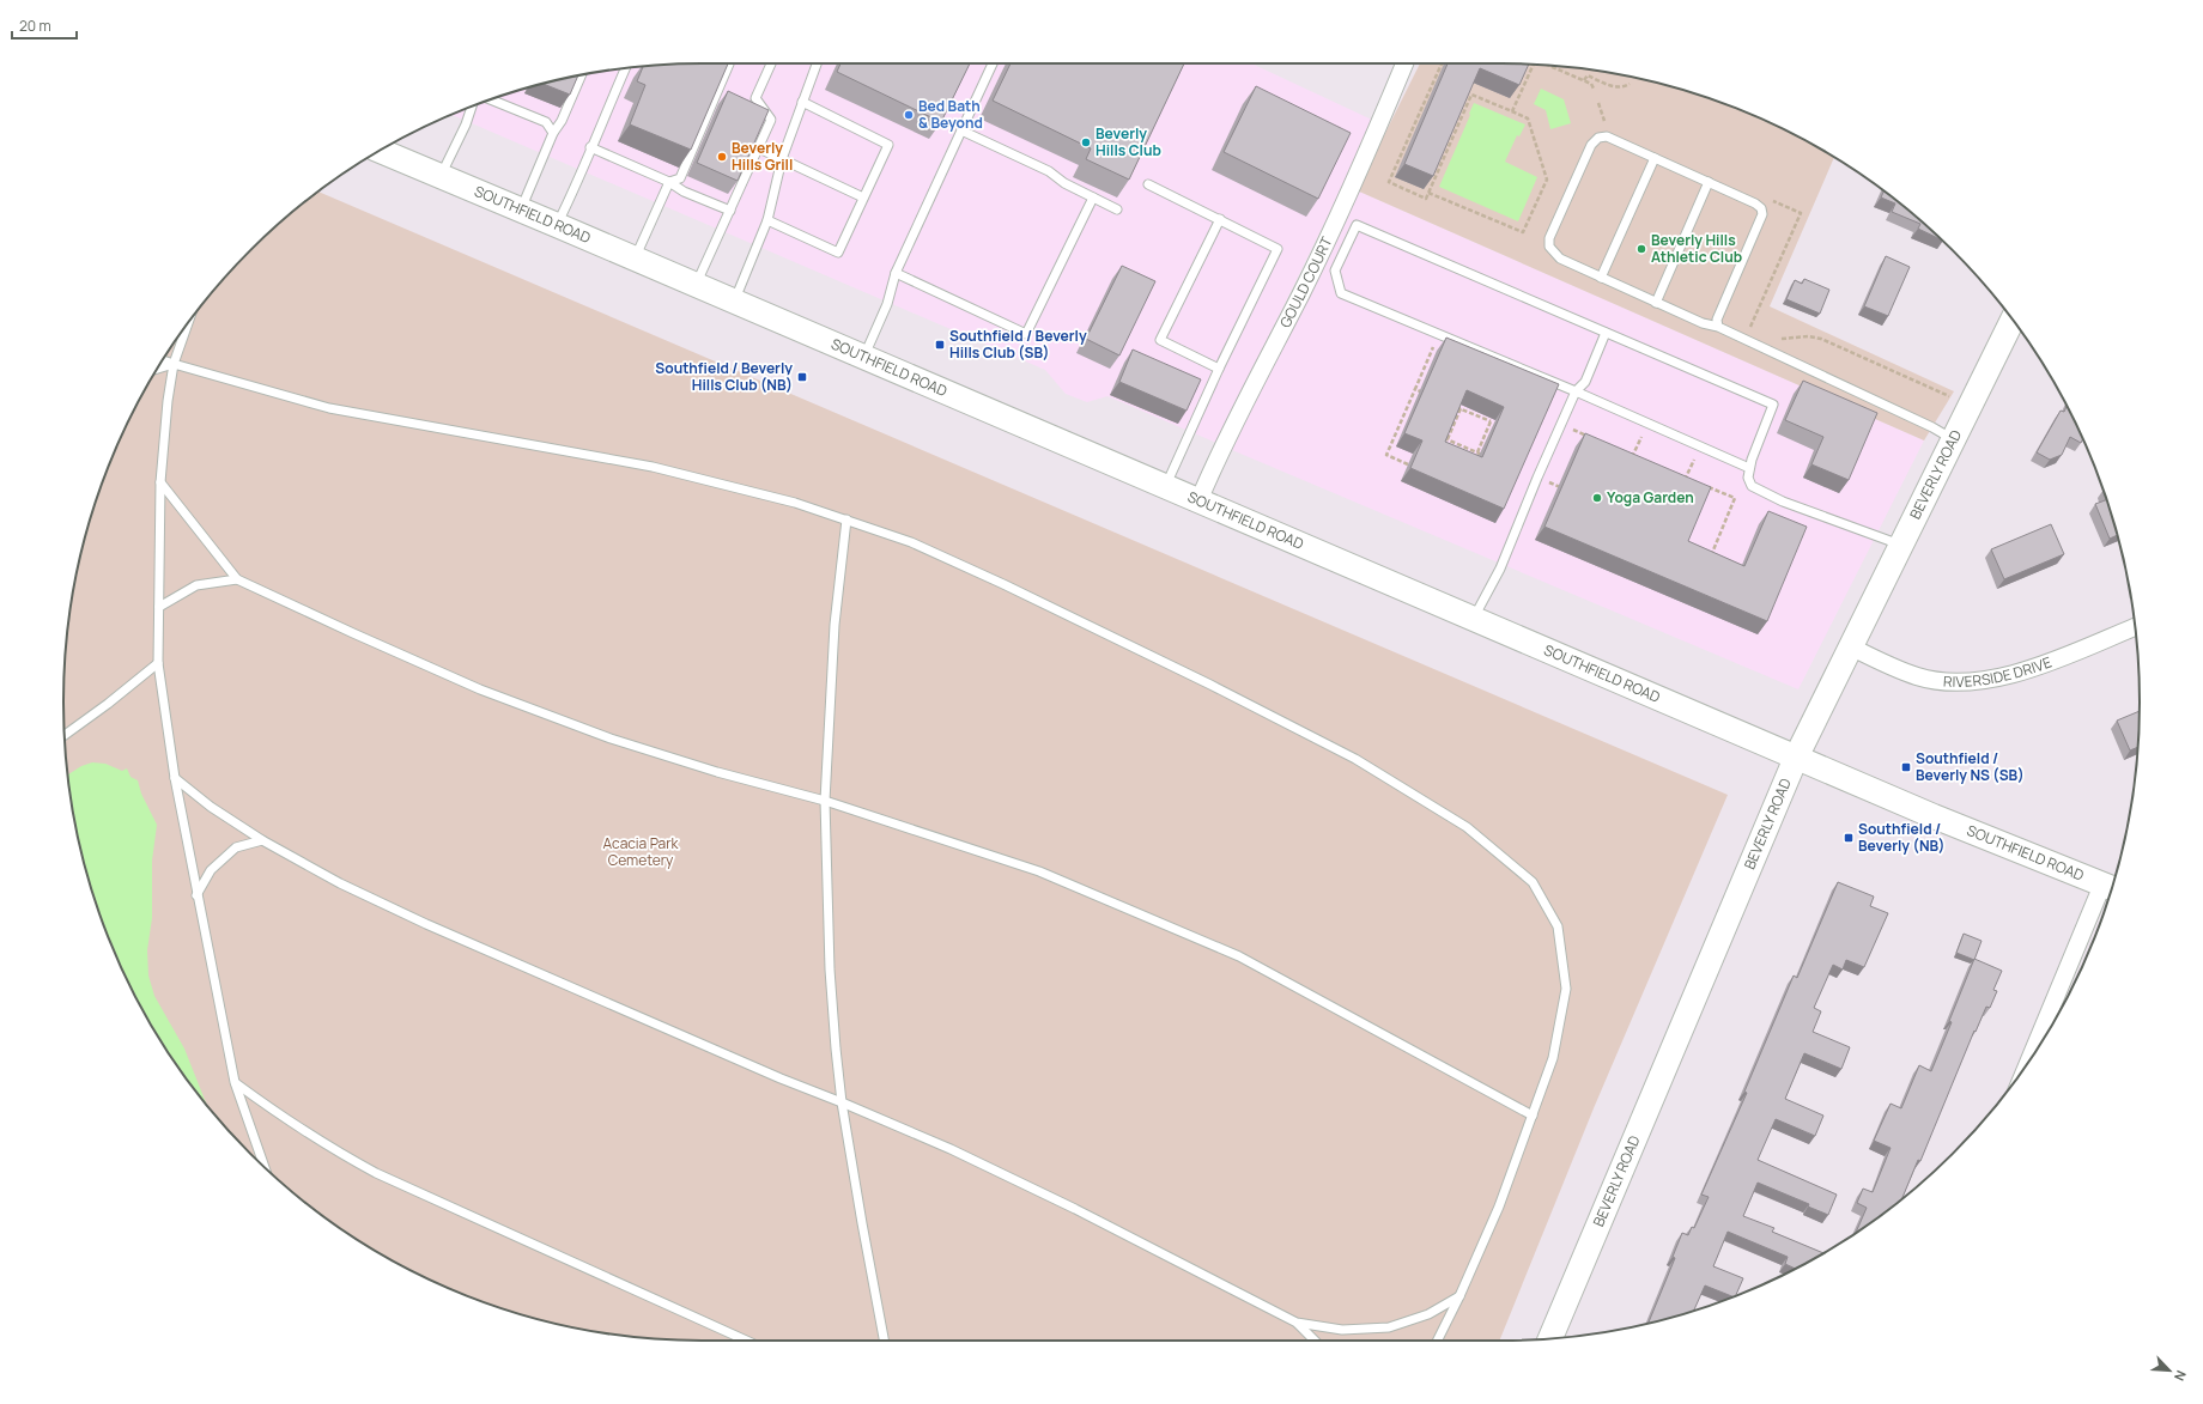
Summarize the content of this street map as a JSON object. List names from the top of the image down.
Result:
{
  "streets": {
    "main road": ["SOUTHFIELD ROAD", "BEVERLY ROAD"],
    "street": ["GOULD COURT", "RIVERSIDE DRIVE"]
  },
  "crossings": [
    ["SOUTHFIELD ROAD", "GOULD COURT"],
    ["SOUTHFIELD ROAD", "BEVERLY ROAD"],
    ["BEVERLY ROAD", "RIVERSIDE DRIVE"]
  ],
  "parks": ["Acacia Park Cemetery"],
  "places": {
    "other": [
      "Bed Bath & Beyond",
      "Beverly Hills Club",
      "Beverly Hills Grill",
      "Beverly Hills Athletic Club",
      "Yoga Garden"
    ],
    "transit": [
      "Southfield / Beverly Hills Club (SB)",
      "Southfield / Beverly Hills Club (NB)",
      "Southfield / Beverly NS (SB)",
      "Southfield / Beverly (NB)"
    ]
  },
  "scale_bar": "20 m",
  "north": "bottom right"
}
